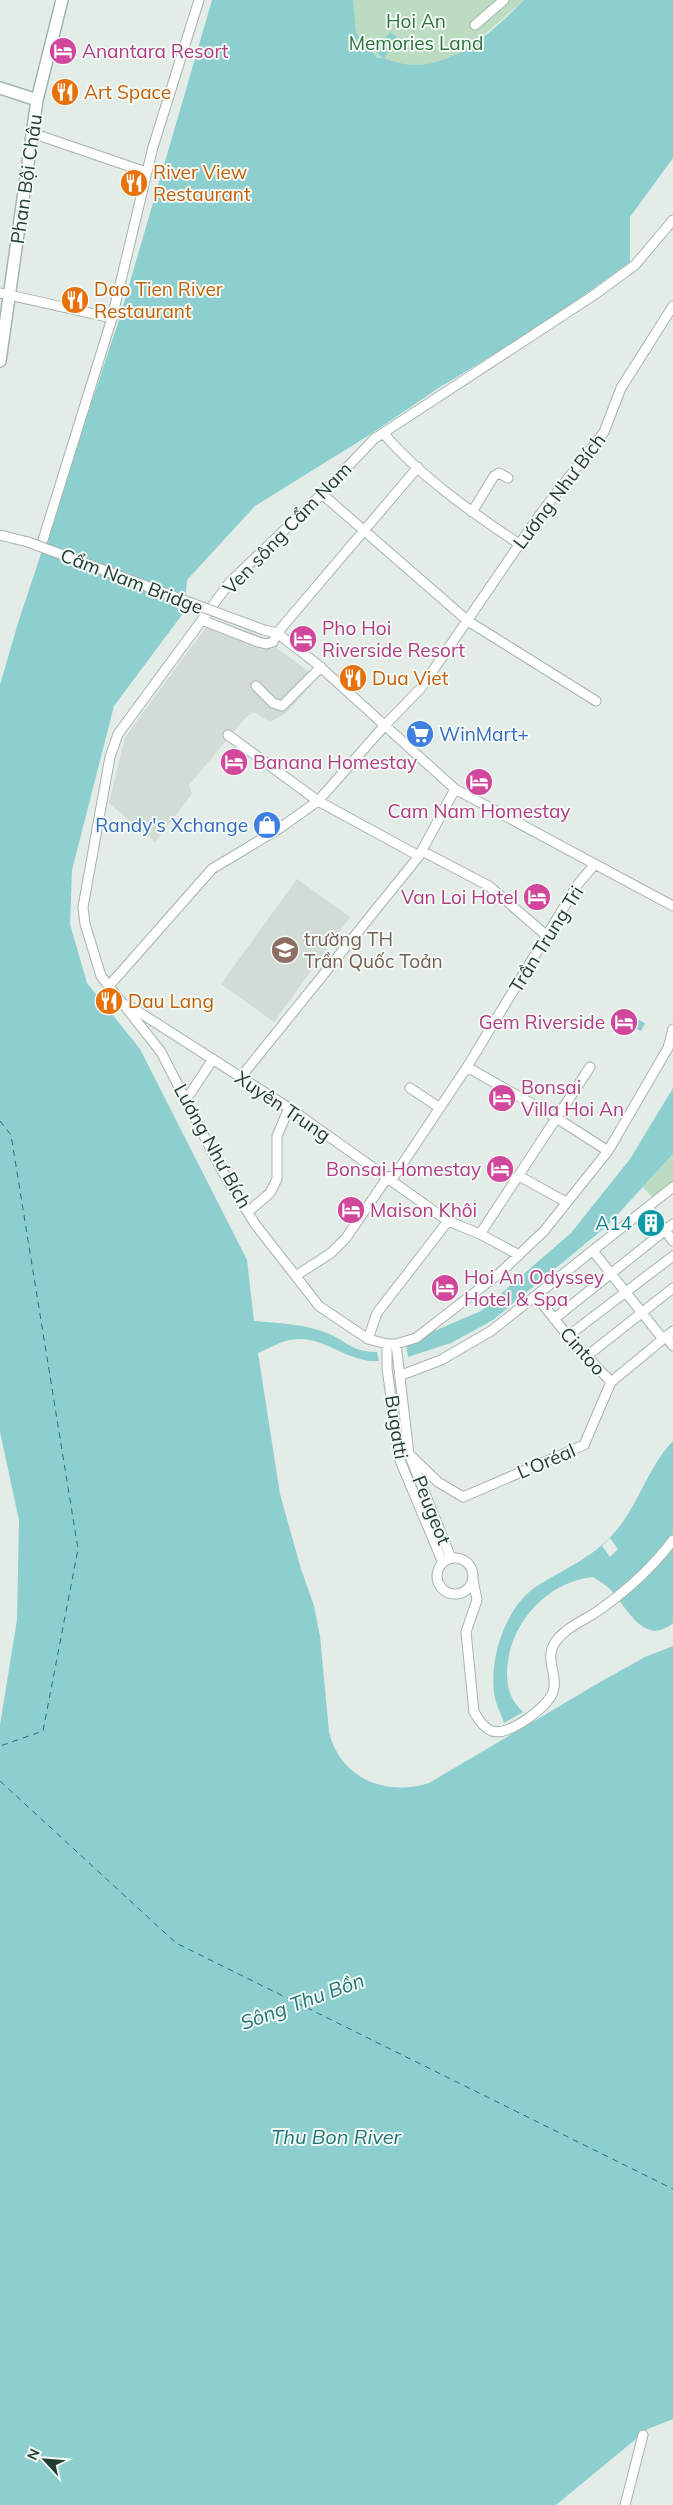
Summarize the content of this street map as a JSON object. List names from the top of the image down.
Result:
{
  "streets": {
    "street": [
      "Phan Bội Châu",
      "Lương Như Bích",
      "Ven sông Cẩm Nam",
      "Cẩm Nam Bridge",
      "Trần Trung Tri",
      "Xuyên Trung",
      "Cintoo",
      "Bugatti",
      "L’Oréal",
      "Peugeot"
    ]
  },
  "crossings": [
    ["Lương Như Bích", "Ven sông Cẩm Nam"],
    ["Lương Như Bích", "Trần Trung Tri"],
    ["Lương Như Bích", "Xuyên Trung"],
    ["Lương Như Bích", "Bugatti"],
    ["Lương Như Bích", "Peugeot"],
    ["Trần Trung Tri", "Xuyên Trung"],
    ["Cintoo", "L’Oréal"],
    ["Bugatti", "Peugeot"],
    ["L’Oréal", "Peugeot"]
  ],
  "water": ["Sông Thu Bồn", "Thu Bon River"],
  "parks": ["Hoi An Memories Land"],
  "places": {
    "hotel": [
      "Anantara Resort",
      "Pho Hoi Riverside Resort",
      "Banana Homestay",
      "Cam Nam Homestay",
      "Van Loi Hotel",
      "Gem Riverside",
      "Bonsai Villa Hoi An",
      "Bonsai Homestay",
      "Maison Khôi",
      "Hoi An Odyssey Hotel & Spa"
    ],
    "restaurant": [
      "Art Space",
      "River View Restaurant",
      "Dao Tien River Restaurant",
      "Dua Viet",
      "Dau Lang"
    ],
    "supermarket": ["WinMart+"],
    "shop": ["Randy's Xchange"],
    "school or university": ["trường TH Trần Quốc Toản"],
    "building": ["A14"]
  },
  "north": "top left"
}
